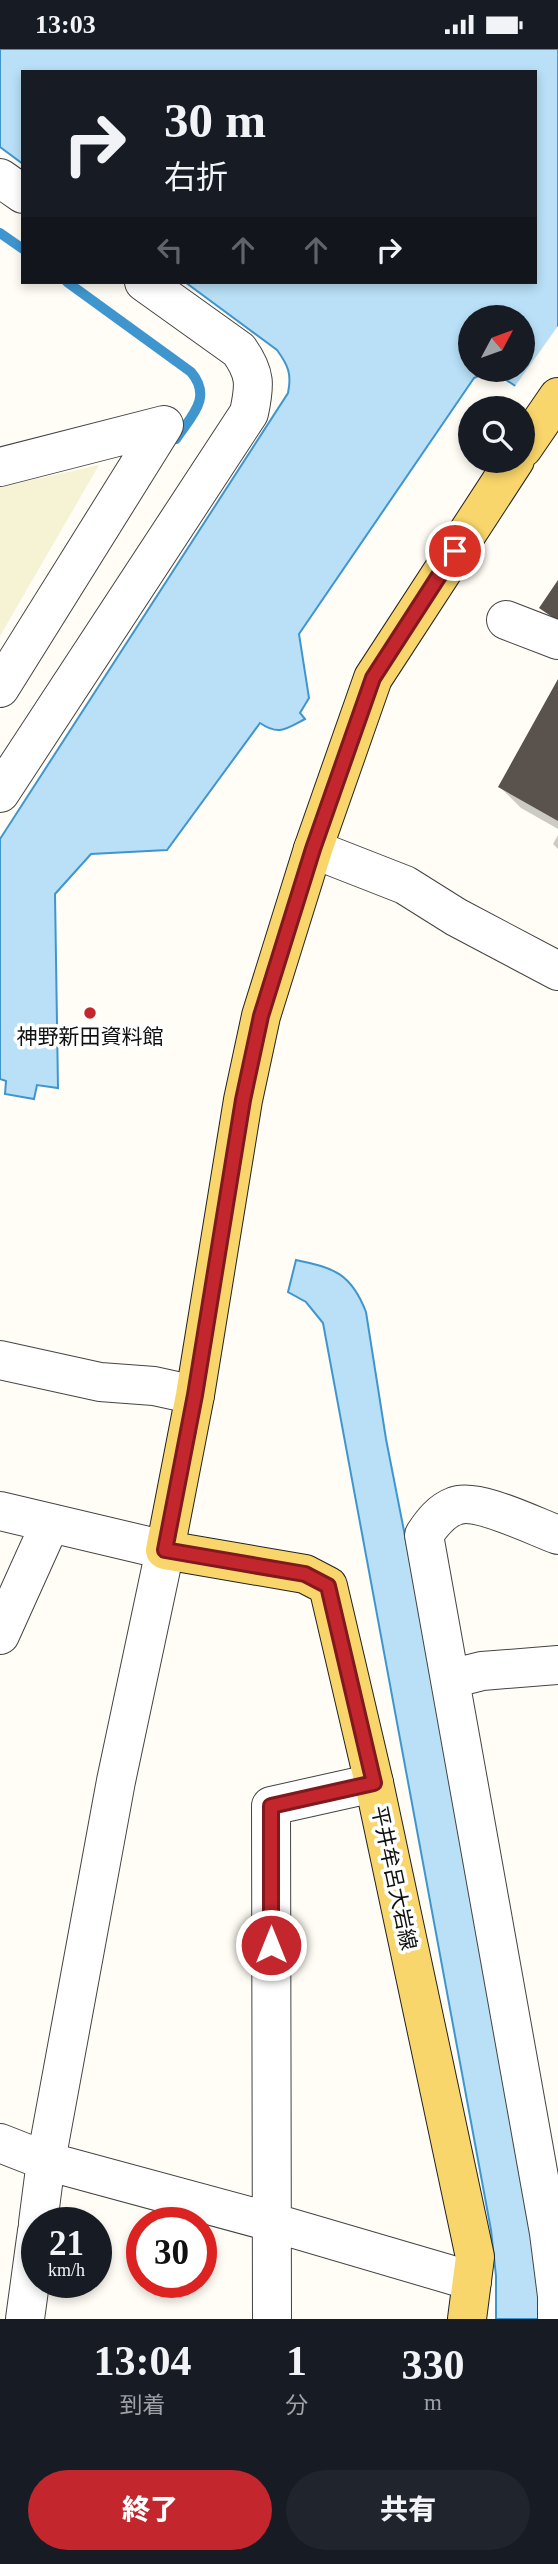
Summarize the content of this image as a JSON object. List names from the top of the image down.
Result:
{
  "streets": {
    "main road": ["平井牟呂大岩線"]
  },
  "places": ["神野新田資料館"],
  "north": "top right",
  "page": {
    "status": "13:03",
    "turn": ["30 m", "右折"],
    "speed": "21 km/h",
    "limit": "30",
    "eta": [
      "13:04",
      "到着",
      "1",
      "分",
      "330",
      "m"
    ],
    "buttons": ["終了", "共有"]
  }
}
